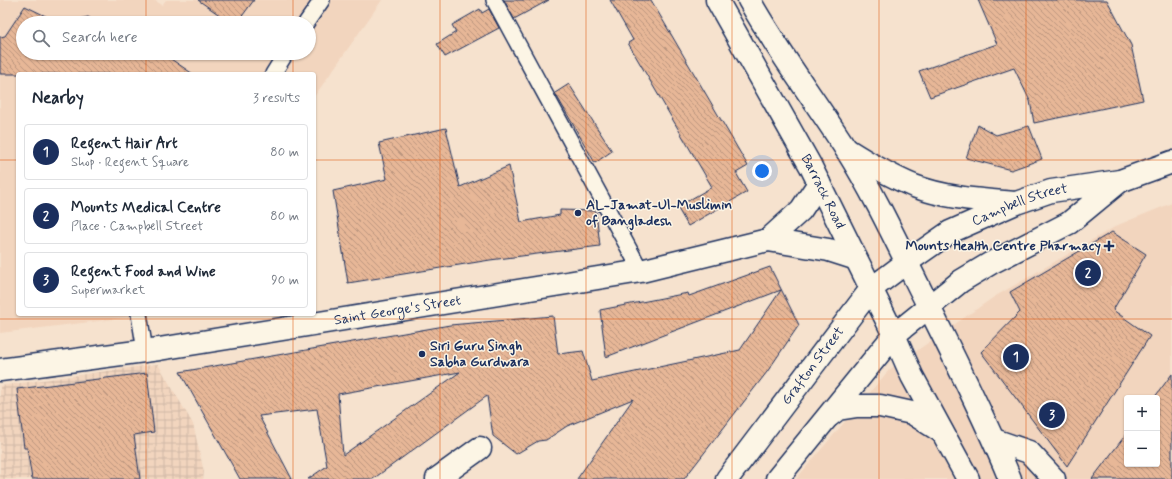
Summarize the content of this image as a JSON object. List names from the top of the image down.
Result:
{
  "streets": {
    "main road": [
      "Barrack Road",
      "Campbell Street",
      "Saint George's Street",
      "Grafton Street"
    ]
  },
  "crossings": [
    ["Barrack Road", "Campbell Street"],
    ["Barrack Road", "Saint George's Street"],
    ["Barrack Road", "Grafton Street"],
    ["Campbell Street", "Grafton Street"]
  ],
  "places": {
    "other": ["AL-Jamat-Ul-Muslimin of Bangladesh", "Siri Guru Singh Sabha Gurdwara"],
    "health": ["Mounts Health Centre Pharmacy"]
  },
  "page": {
    "search": "Search here",
    "heading": ["Nearby", "3 results"],
    "list": [
      {
        "mark": "1",
        "name": "Regent Hair Art",
        "note": "Shop · Regent Square",
        "value": "80 m"
      },
      {
        "mark": "2",
        "name": "Mounts Medical Centre",
        "note": "Place · Campbell Street",
        "value": "80 m"
      },
      {
        "mark": "3",
        "name": "Regent Food and Wine",
        "note": "Supermarket",
        "value": "90 m"
      }
    ],
    "pins": ["2", "1", "3"],
    "map_buttons": ["+", "−"]
  }
}
